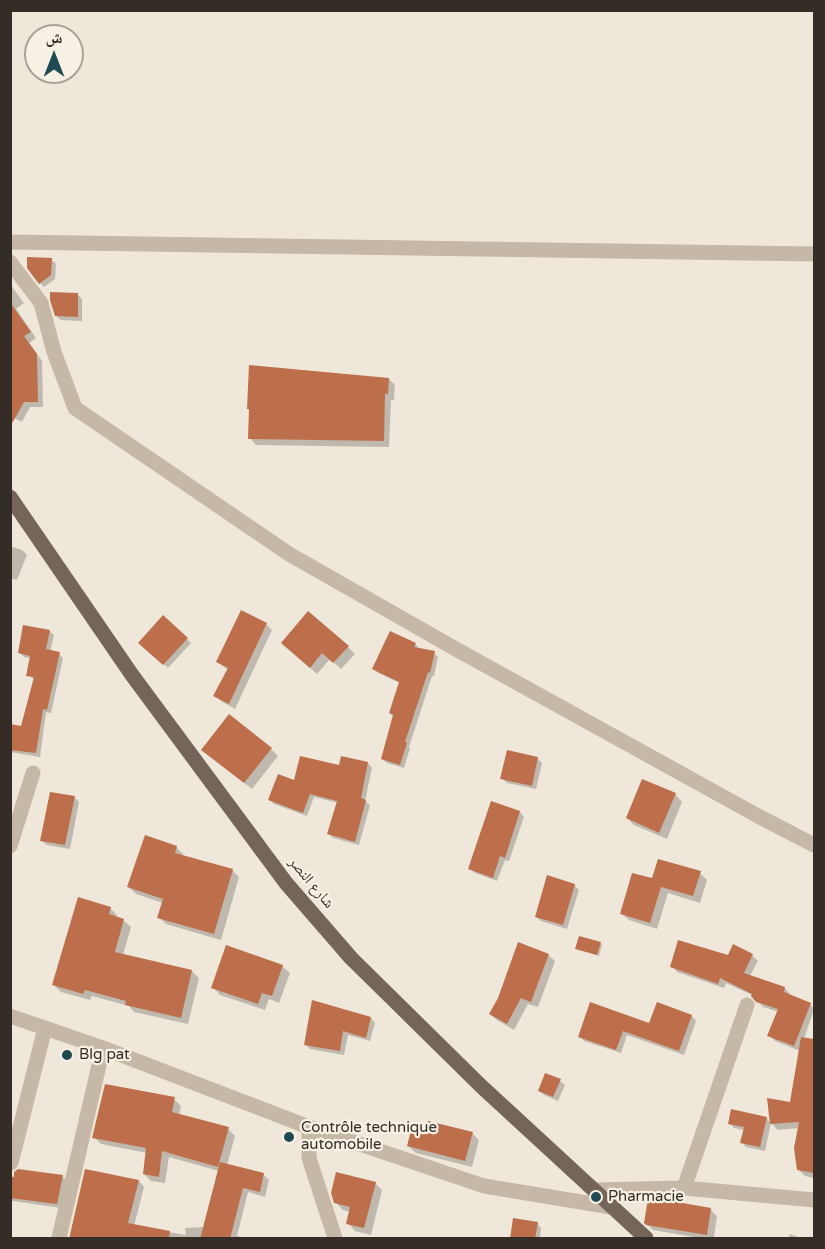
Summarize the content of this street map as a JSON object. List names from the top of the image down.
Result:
{
  "streets": {
    "main road": ["شارع النصر"]
  },
  "places": ["Blg pat", "Contrôle technique automobile", "Pharmacie"],
  "north": "top"
}
